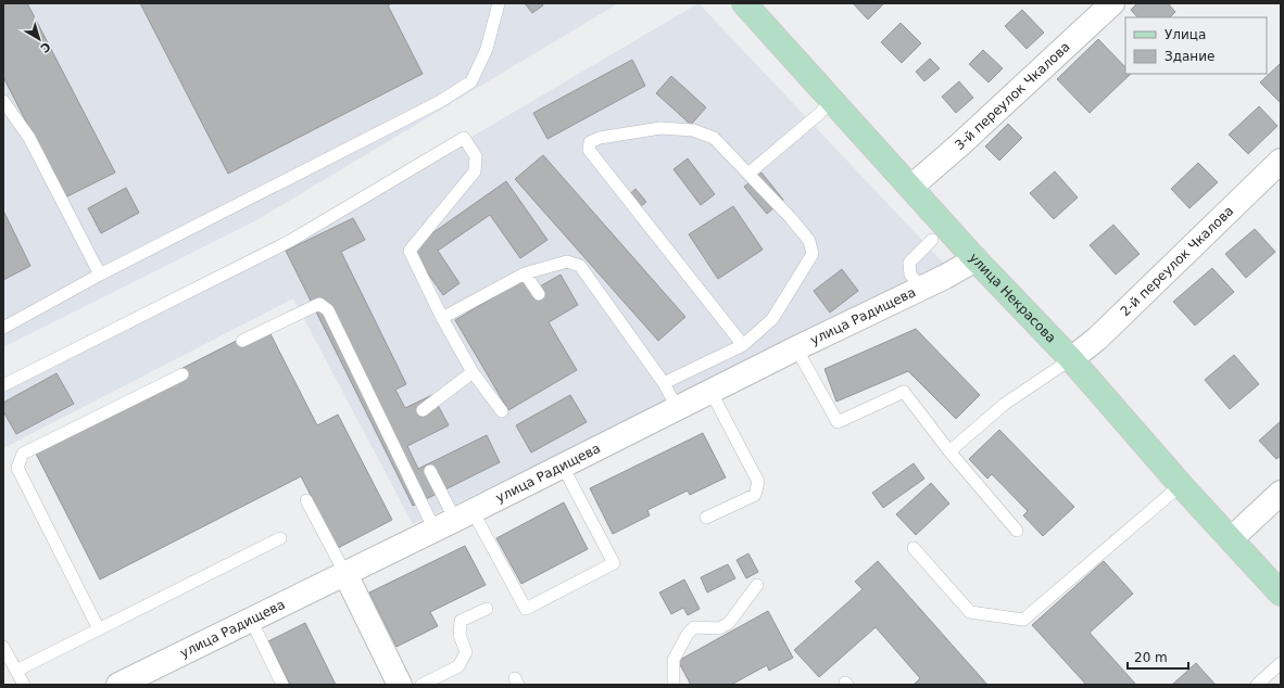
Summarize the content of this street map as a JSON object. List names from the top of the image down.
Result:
{
  "streets": {
    "main road": ["улица Некрасова"],
    "street": ["3-й переулок Чкалова", "2-й переулок Чкалова", "улица Радищева"]
  },
  "crossings": [
    ["3-й переулок Чкалова", "улица Некрасова"],
    ["2-й переулок Чкалова", "улица Некрасова"],
    ["улица Некрасова", "улица Радищева"]
  ],
  "legend": ["Улица", "Здание"],
  "scale_bar": "20 m",
  "north": "bottom right"
}
